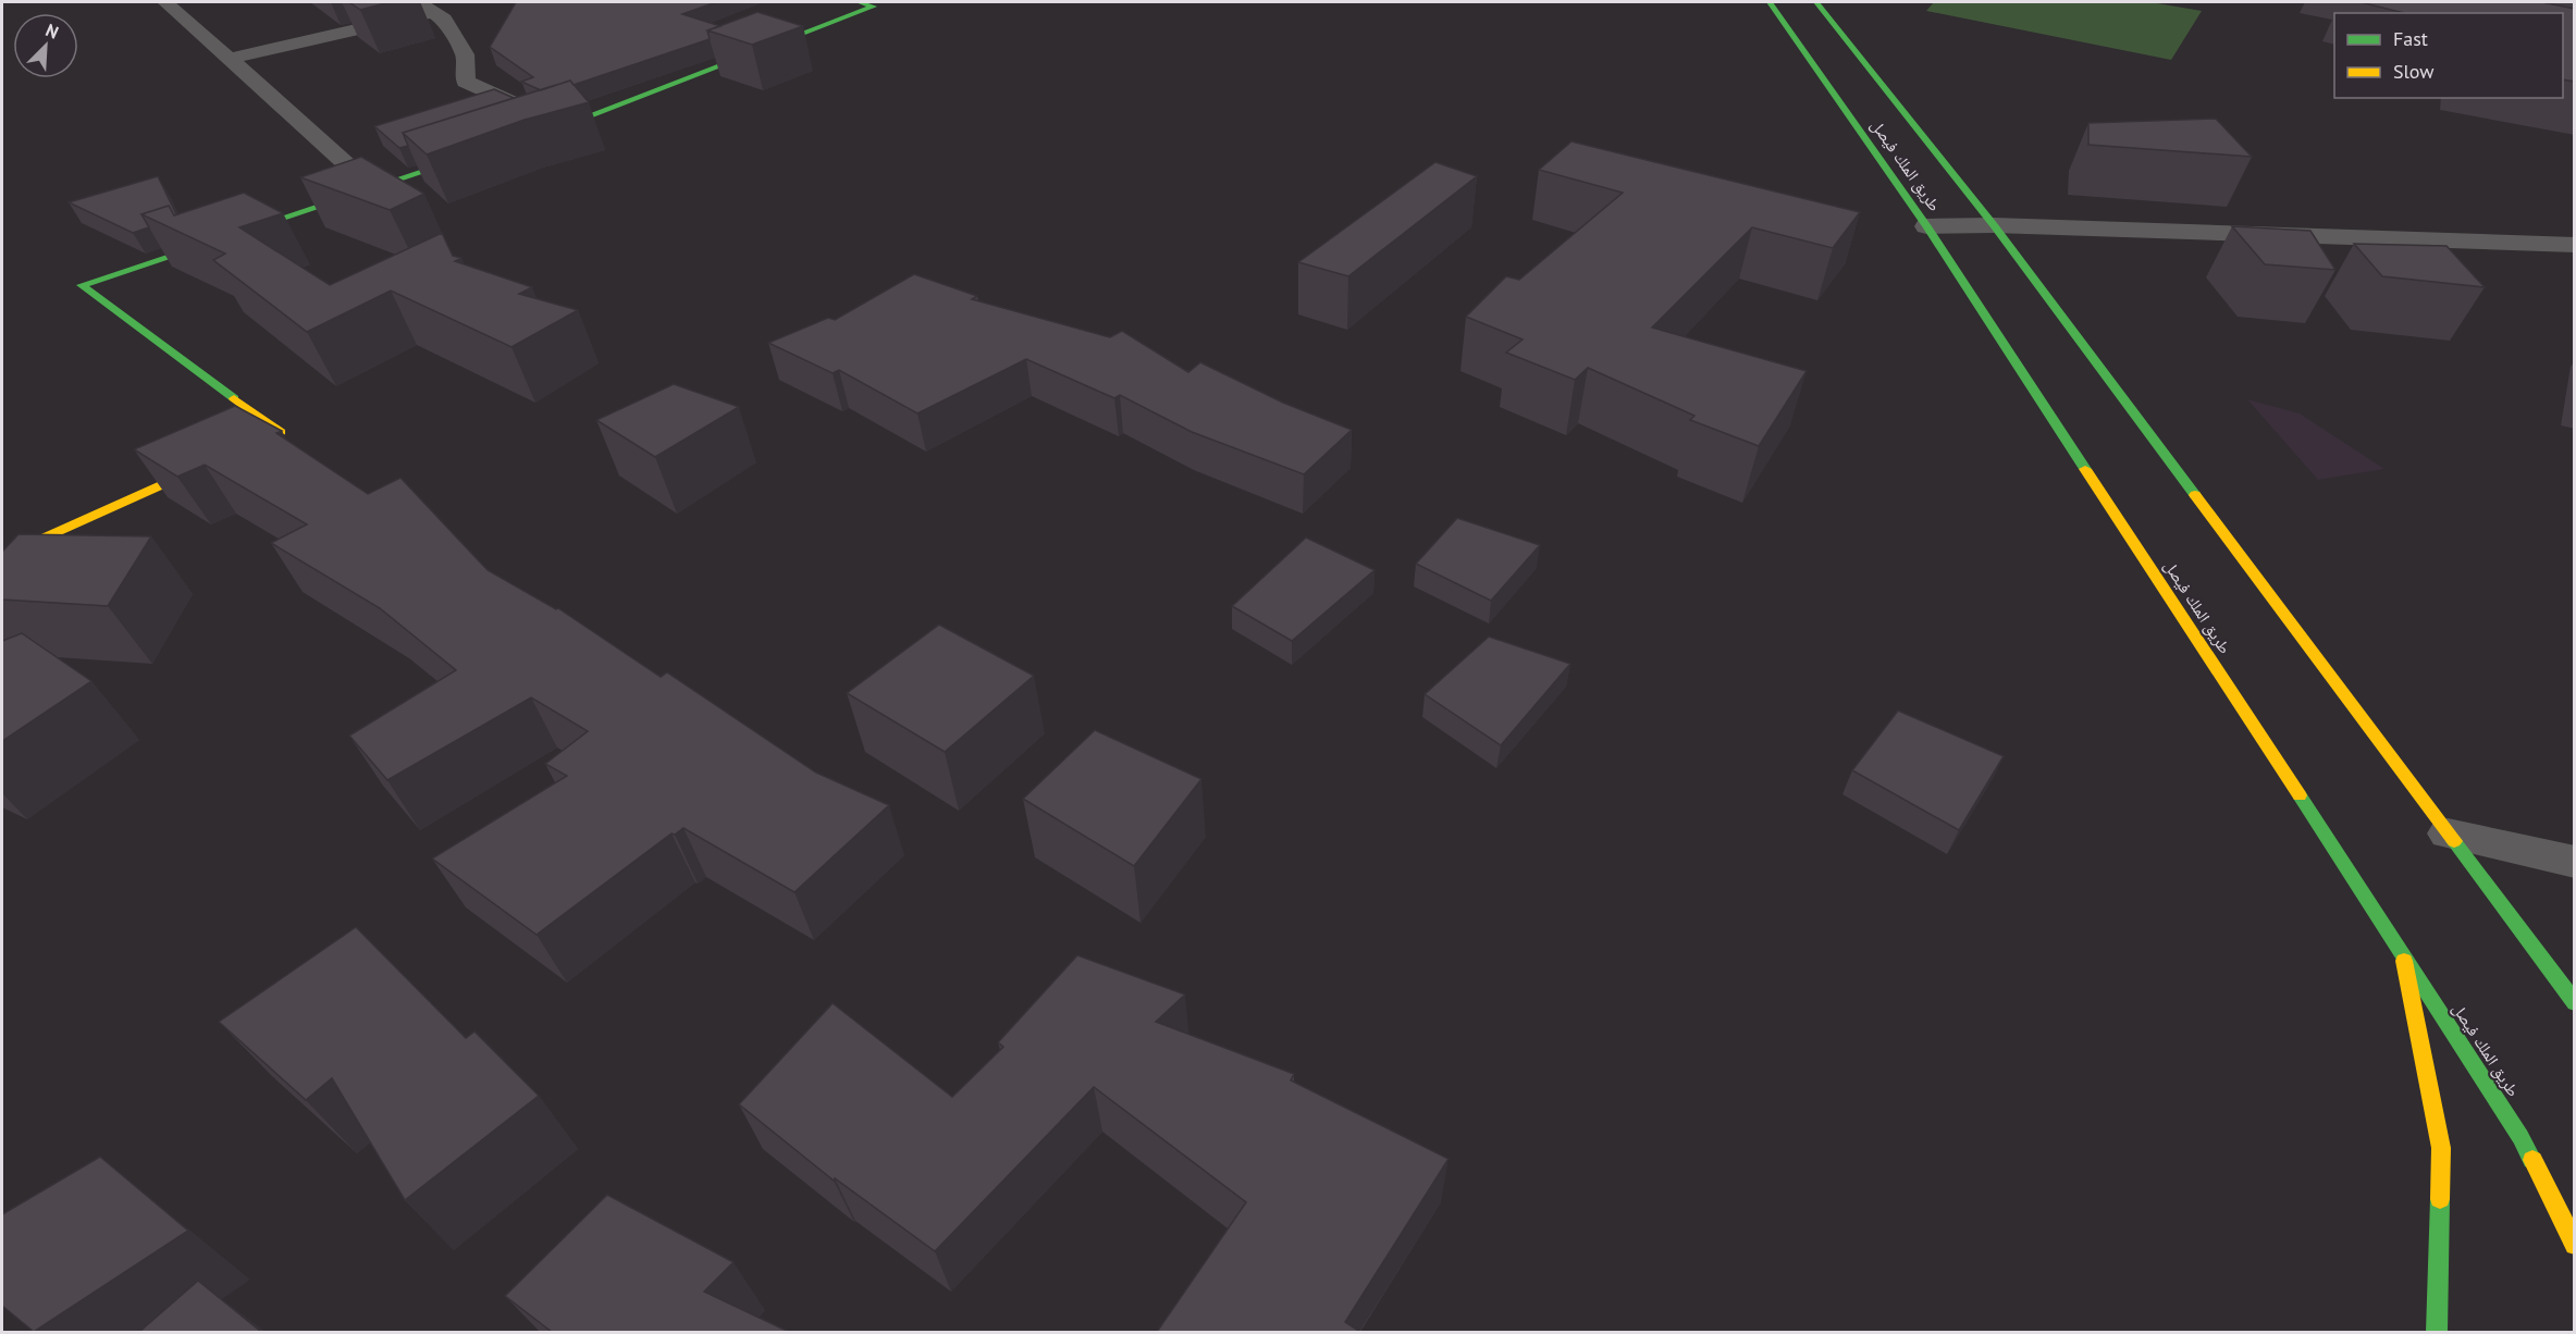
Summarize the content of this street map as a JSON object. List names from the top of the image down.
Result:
{
  "streets": {
    "main road": ["طريق الملك فيصل"]
  },
  "legend": ["Fast", "Slow"],
  "north": "top right"
}
